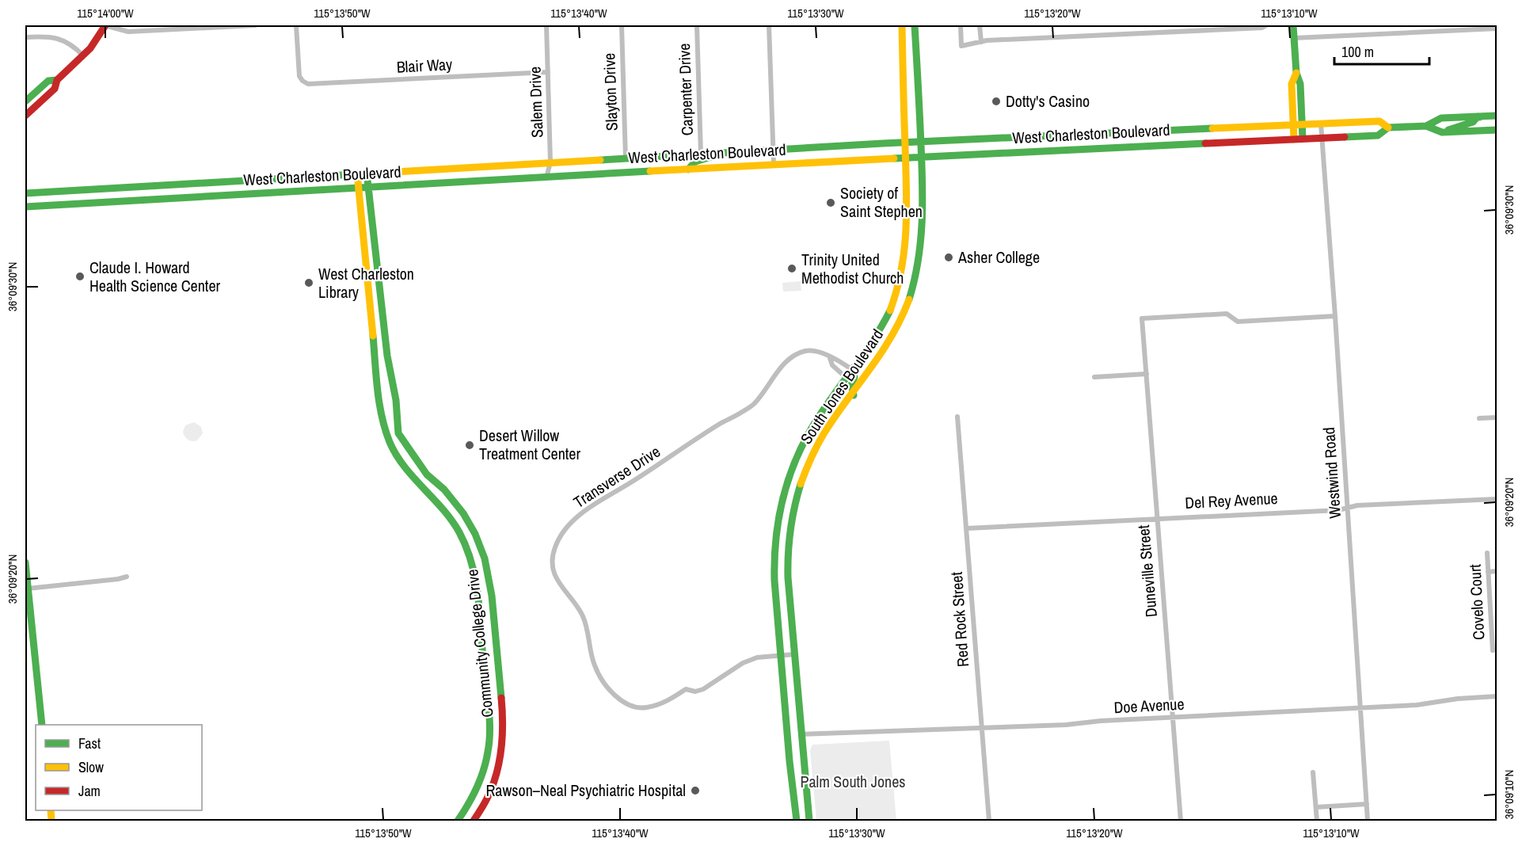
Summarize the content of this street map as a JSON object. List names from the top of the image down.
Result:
{
  "streets": {
    "main road": ["West Charleston Boulevard", "South Jones Boulevard", "Community College Drive"],
    "street": [
      "Blair Way",
      "Carpenter Drive",
      "Slayton Drive",
      "Salem Drive",
      "Westwind Road",
      "Transverse Drive",
      "Del Rey Avenue",
      "Duneville Street",
      "Covelo Court",
      "Red Rock Street",
      "Doe Avenue"
    ]
  },
  "crossings": [
    ["Blair Way", "Salem Drive"],
    ["Carpenter Drive", "West Charleston Boulevard"],
    ["Slayton Drive", "West Charleston Boulevard"],
    ["Salem Drive", "West Charleston Boulevard"],
    ["West Charleston Boulevard", "South Jones Boulevard"],
    ["West Charleston Boulevard", "Westwind Road"],
    ["West Charleston Boulevard", "Community College Drive"],
    ["South Jones Boulevard", "Transverse Drive"],
    ["South Jones Boulevard", "Doe Avenue"],
    ["Westwind Road", "Del Rey Avenue"],
    ["Westwind Road", "Duneville Street"],
    ["Westwind Road", "Doe Avenue"],
    ["Del Rey Avenue", "Duneville Street"],
    ["Del Rey Avenue", "Red Rock Street"],
    ["Duneville Street", "Doe Avenue"],
    ["Red Rock Street", "Doe Avenue"]
  ],
  "parks": ["Palm South Jones"],
  "places": [
    "Dotty's Casino",
    "Society of Saint Stephen",
    "Asher College",
    "Trinity United Methodist Church",
    "Claude I. Howard Health Science Center",
    "West Charleston Library",
    "Desert Willow Treatment Center",
    "Rawson–Neal Psychiatric Hospital"
  ],
  "legend": ["Fast", "Slow", "Jam"],
  "scale_bar": "100 m",
  "coordinates": [
    "115°14'00\"W",
    "115°13'50\"W",
    "115°13'40\"W",
    "115°13'30\"W",
    "115°13'20\"W",
    "115°13'10\"W",
    "36°09'30\"N",
    "36°09'20\"N",
    "36°09'10\"N"
  ]
}
